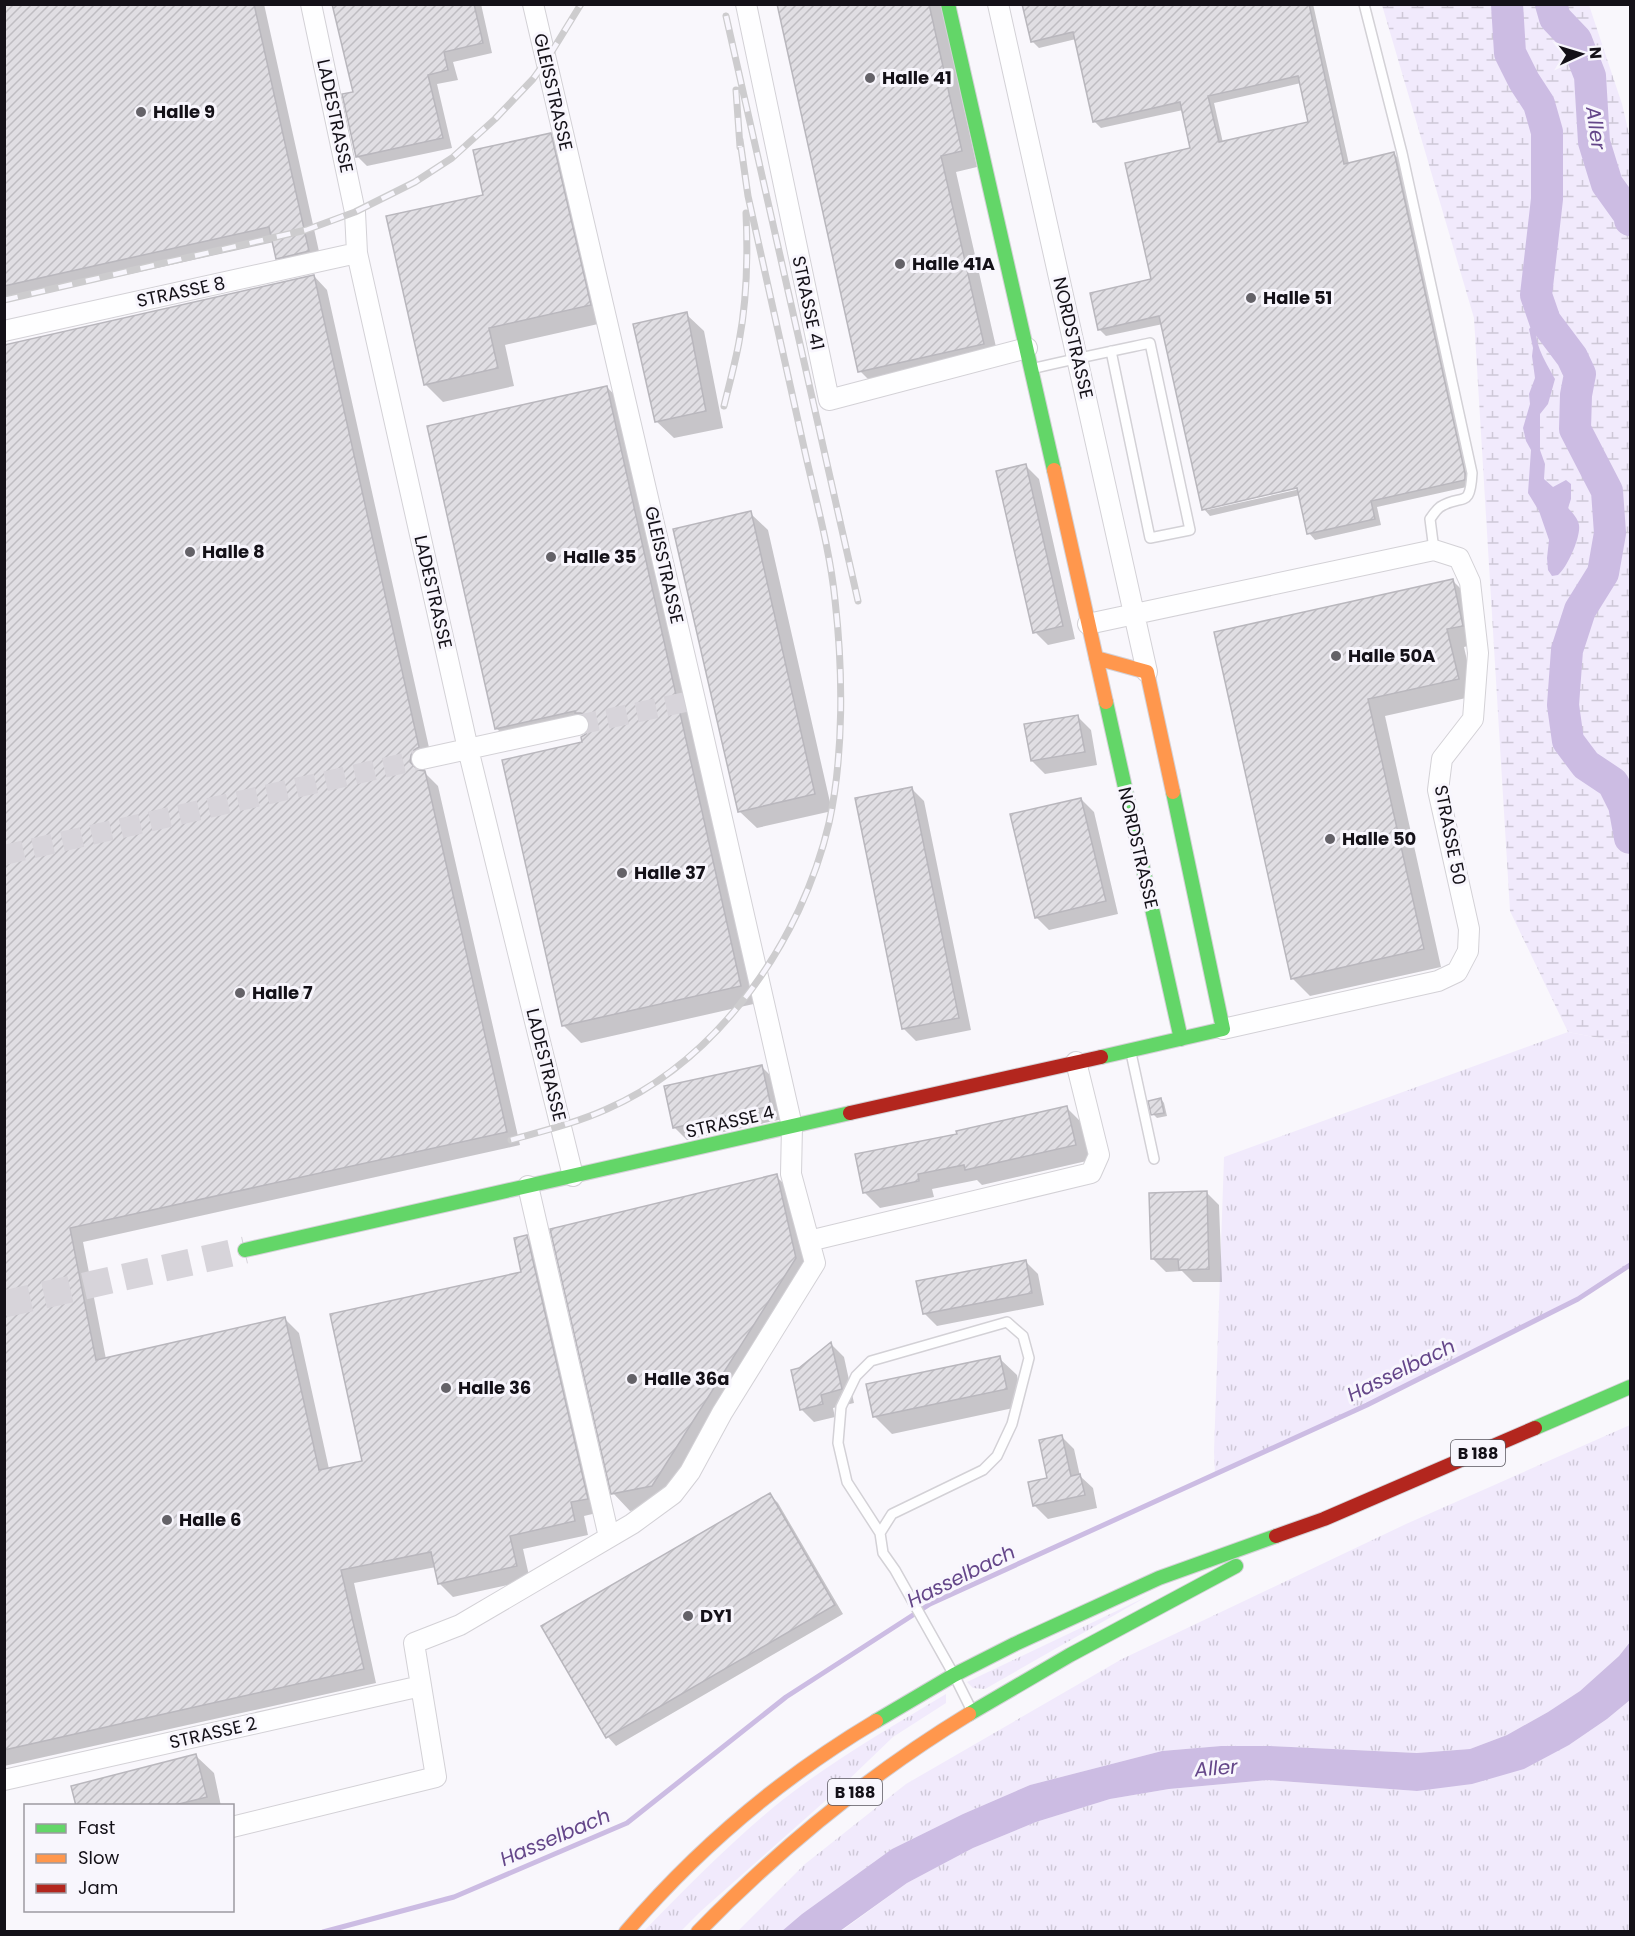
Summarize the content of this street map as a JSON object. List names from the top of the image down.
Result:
{
  "streets": {
    "street": [
      "GLEISSTRASSE",
      "LADESTRASSE",
      "STRASSE 8",
      "STRASSE 41",
      "NORDSTRASSE",
      "STRASSE 50",
      "STRASSE 4",
      "B 188",
      "STRASSE 2"
    ]
  },
  "crossings": [
    ["GLEISSTRASSE", "STRASSE 4"],
    ["GLEISSTRASSE", "STRASSE 2"],
    ["LADESTRASSE", "STRASSE 8"],
    ["LADESTRASSE", "STRASSE 4"],
    ["STRASSE 41", "NORDSTRASSE"],
    ["NORDSTRASSE", "STRASSE 50"],
    ["NORDSTRASSE", "STRASSE 4"],
    ["STRASSE 50", "STRASSE 4"]
  ],
  "water": ["Aller", "Hasselbach"],
  "places": [
    "Halle 41",
    "Halle 9",
    "Halle 41A",
    "Halle 51",
    "Halle 8",
    "Halle 35",
    "Halle 50A",
    "Halle 50",
    "Halle 37",
    "Halle 7",
    "Halle 36a",
    "Halle 36",
    "Halle 6",
    "DY1"
  ],
  "legend": ["Fast", "Slow", "Jam"],
  "north": "right"
}
